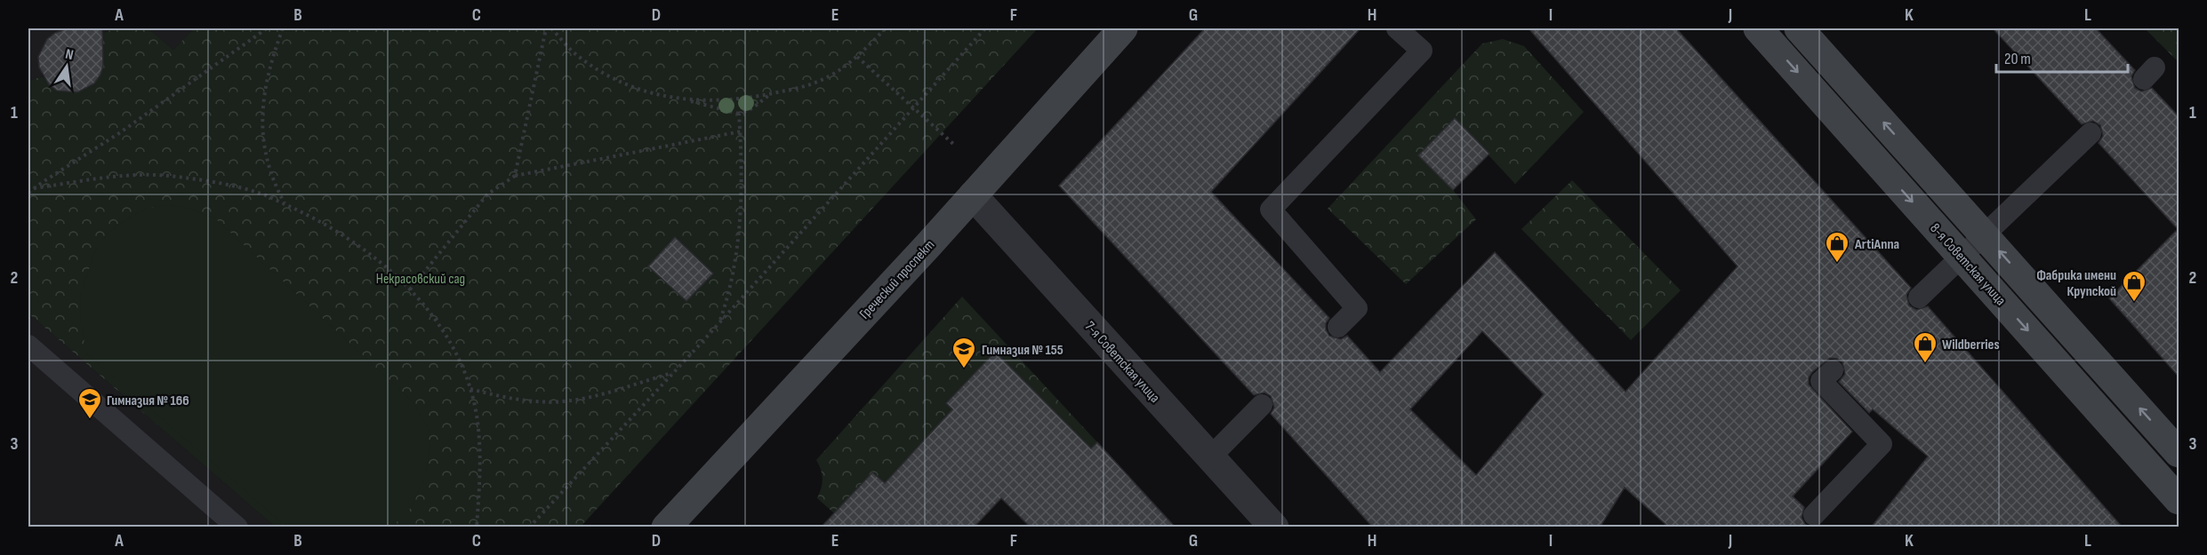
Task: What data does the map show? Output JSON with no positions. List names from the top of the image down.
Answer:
{
  "streets": {
    "street": ["8-я Советская улица", "Греческий проспект", "7-я Советская улица"]
  },
  "crossings": [
    ["Греческий проспект", "7-я Советская улица"]
  ],
  "parks": ["Некрасовский сад"],
  "places": {
    "shop": ["ArtiAnna", "Фабрика имени Крупской", "Wildberries"],
    "school or university": ["Гимназия № 155", "Гимназия № 166"]
  },
  "scale_bar": "20 m",
  "north": "top",
  "grid": {
    "columns": [
      "A",
      "B",
      "C",
      "D",
      "E",
      "F",
      "G",
      "H",
      "I",
      "J",
      "K",
      "L"
    ],
    "rows": ["1", "2", "3"]
  }
}
